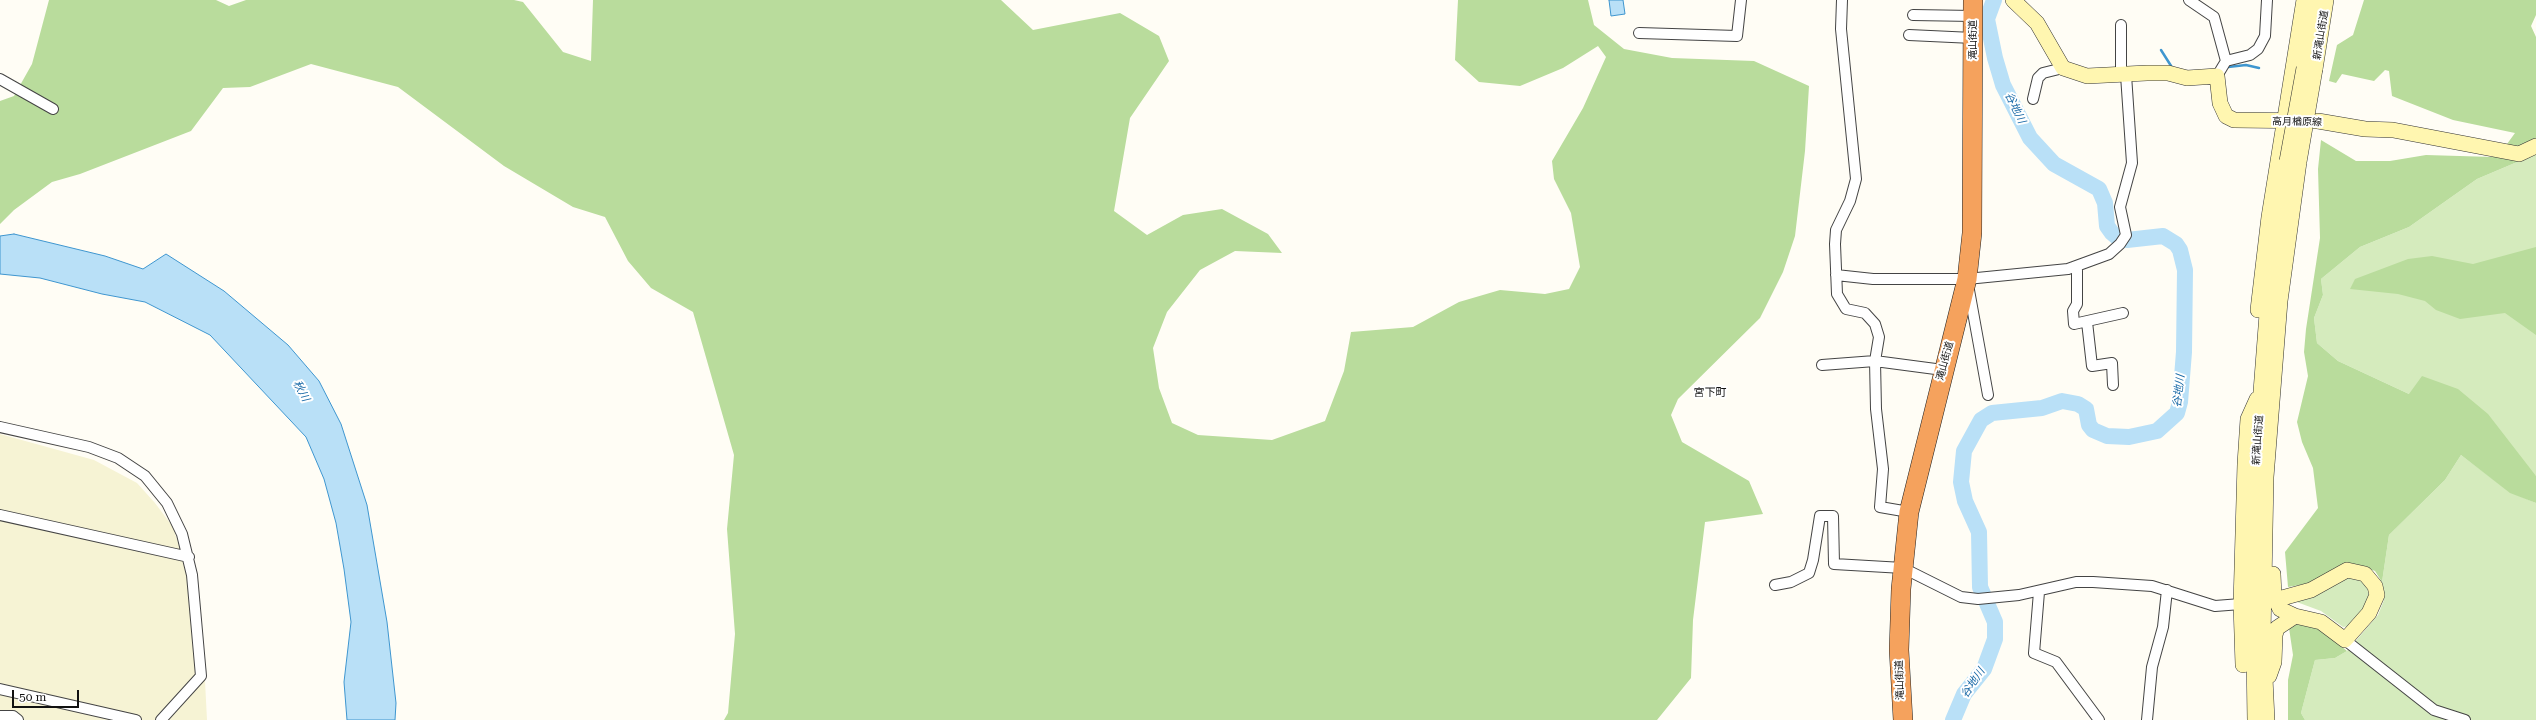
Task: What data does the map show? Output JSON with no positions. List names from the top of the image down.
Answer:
{
  "streets": {
    "highway": ["滝山街道"],
    "main road": ["新滝山街道", "高月楢原線"]
  },
  "districts": ["宮下町"],
  "water": ["谷地川", "秋川"],
  "scale_bar": "50 m"
}
